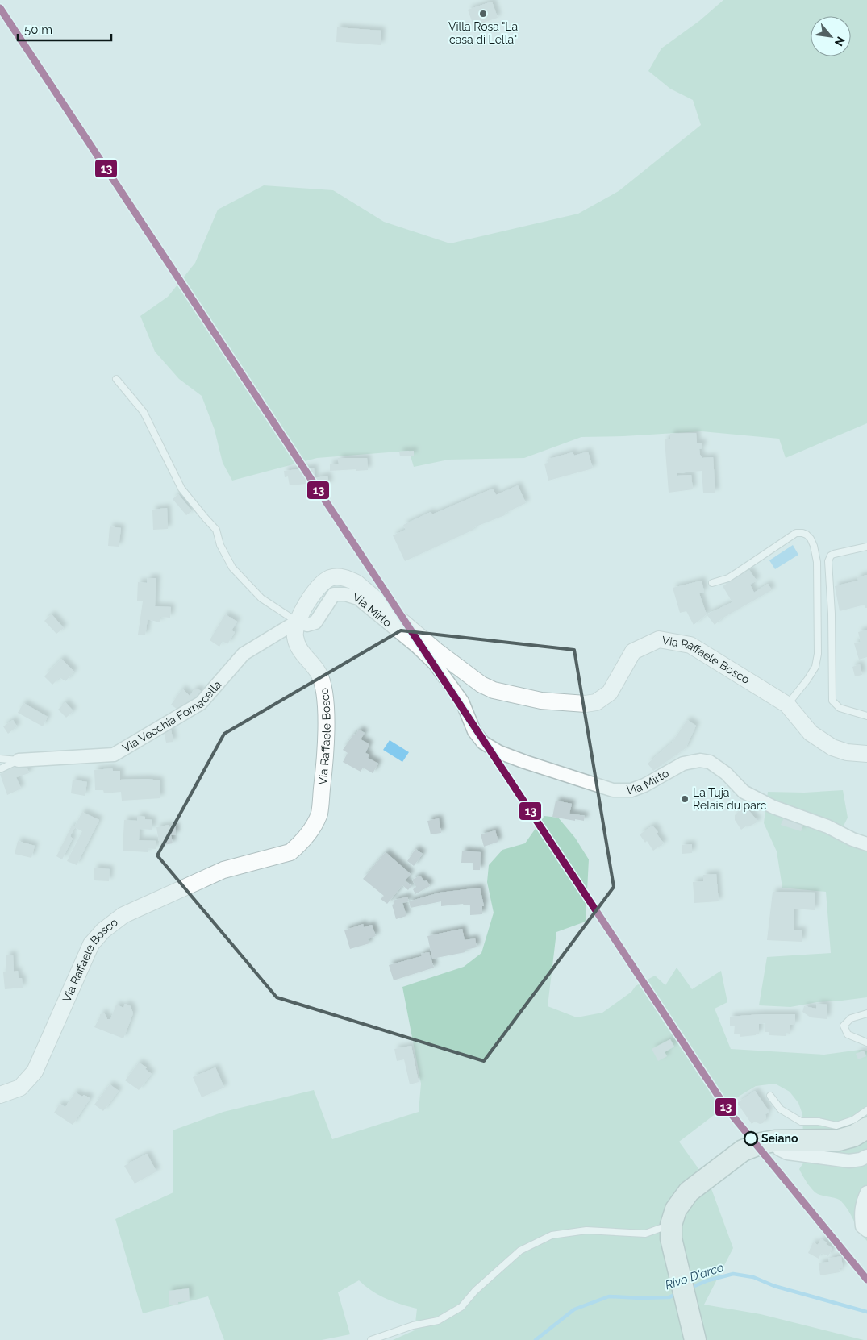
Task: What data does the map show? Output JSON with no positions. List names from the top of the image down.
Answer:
{
  "streets": {
    "street": ["Via Mirto", "Via Raffaele Bosco", "Via Vecchia Fornacella"]
  },
  "crossings": [
    ["Via Mirto", "Via Raffaele Bosco"],
    ["Via Mirto", "Via Vecchia Fornacella"],
    ["Via Raffaele Bosco", "Via Vecchia Fornacella"]
  ],
  "water": ["Rivo D'arco"],
  "places": ["Villa Rosa \"La casa di Lella\"", "La Tuja Relais du parc", "Seiano"],
  "lines": ["transit line 13"],
  "scale_bar": "50 m",
  "north": "bottom right"
}
